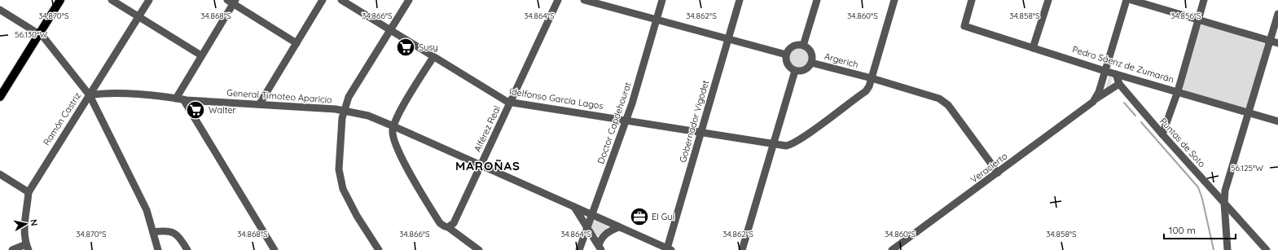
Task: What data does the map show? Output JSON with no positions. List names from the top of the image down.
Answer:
{
  "streets": {
    "street": [
      "Argerich",
      "Pedro Sáenz de Zumarán",
      "General Timoteo Aparicio",
      "Idelfonso García Lagos",
      "Ramón Castriz",
      "Gobernador Vigodet",
      "Doctor Capdehourat",
      "Alférez Real",
      "Puntas de Soto",
      "Veracierto"
    ]
  },
  "crossings": [
    ["Argerich", "Idelfonso García Lagos"],
    ["Argerich", "Veracierto"],
    ["Pedro Sáenz de Zumarán", "Puntas de Soto"],
    ["Pedro Sáenz de Zumarán", "Veracierto"],
    ["General Timoteo Aparicio", "Ramón Castriz"],
    ["General Timoteo Aparicio", "Gobernador Vigodet"],
    ["General Timoteo Aparicio", "Doctor Capdehourat"],
    ["General Timoteo Aparicio", "Alférez Real"],
    ["Idelfonso García Lagos", "Gobernador Vigodet"],
    ["Idelfonso García Lagos", "Doctor Capdehourat"],
    ["Idelfonso García Lagos", "Alférez Real"],
    ["Puntas de Soto", "Veracierto"]
  ],
  "districts": ["MAROÑAS"],
  "places": {
    "supermarket": ["Susy", "Walter"],
    "office": ["El Gui"]
  },
  "scale_bar": "100 m",
  "north": "right",
  "coordinates": [
    "34.870°S",
    "34.868°S",
    "34.866°S",
    "34.864°S",
    "34.862°S",
    "34.860°S",
    "34.858°S",
    "34.856°S",
    "56.130°W",
    "56.125°W"
  ]
}
